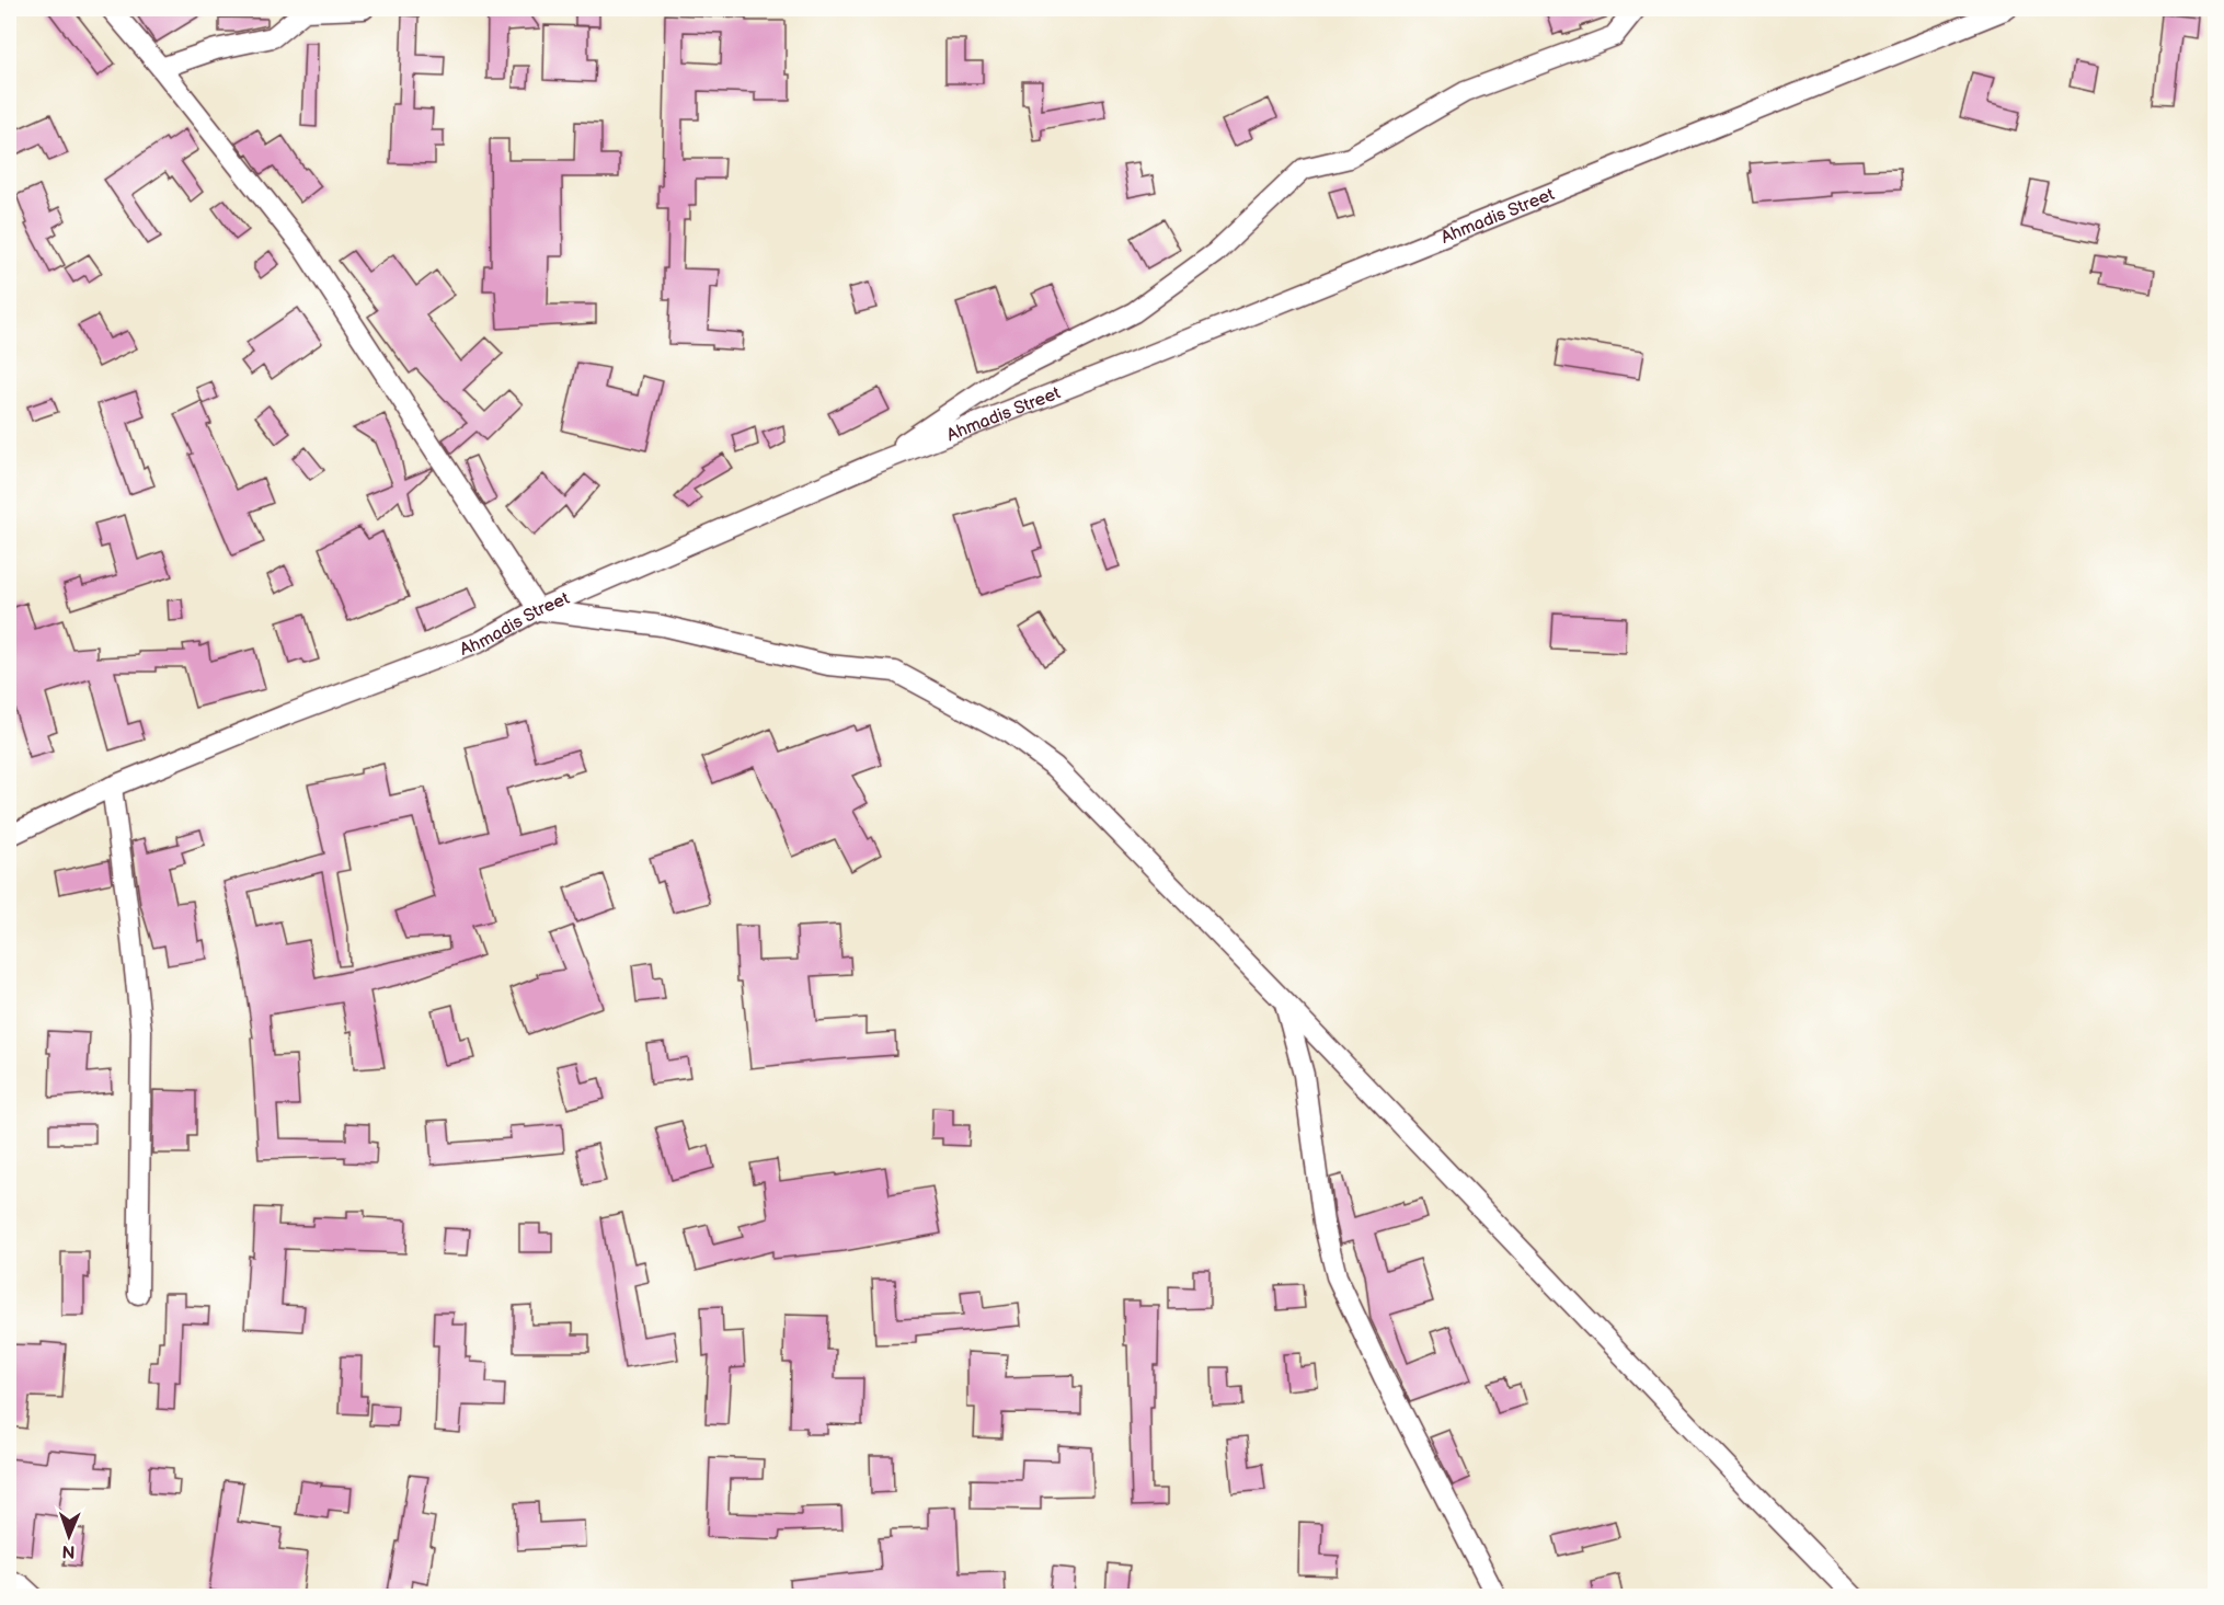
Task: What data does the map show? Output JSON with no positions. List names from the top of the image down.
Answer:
{
  "streets": {
    "street": ["Ahmadis Street"]
  },
  "north": "bottom"
}
